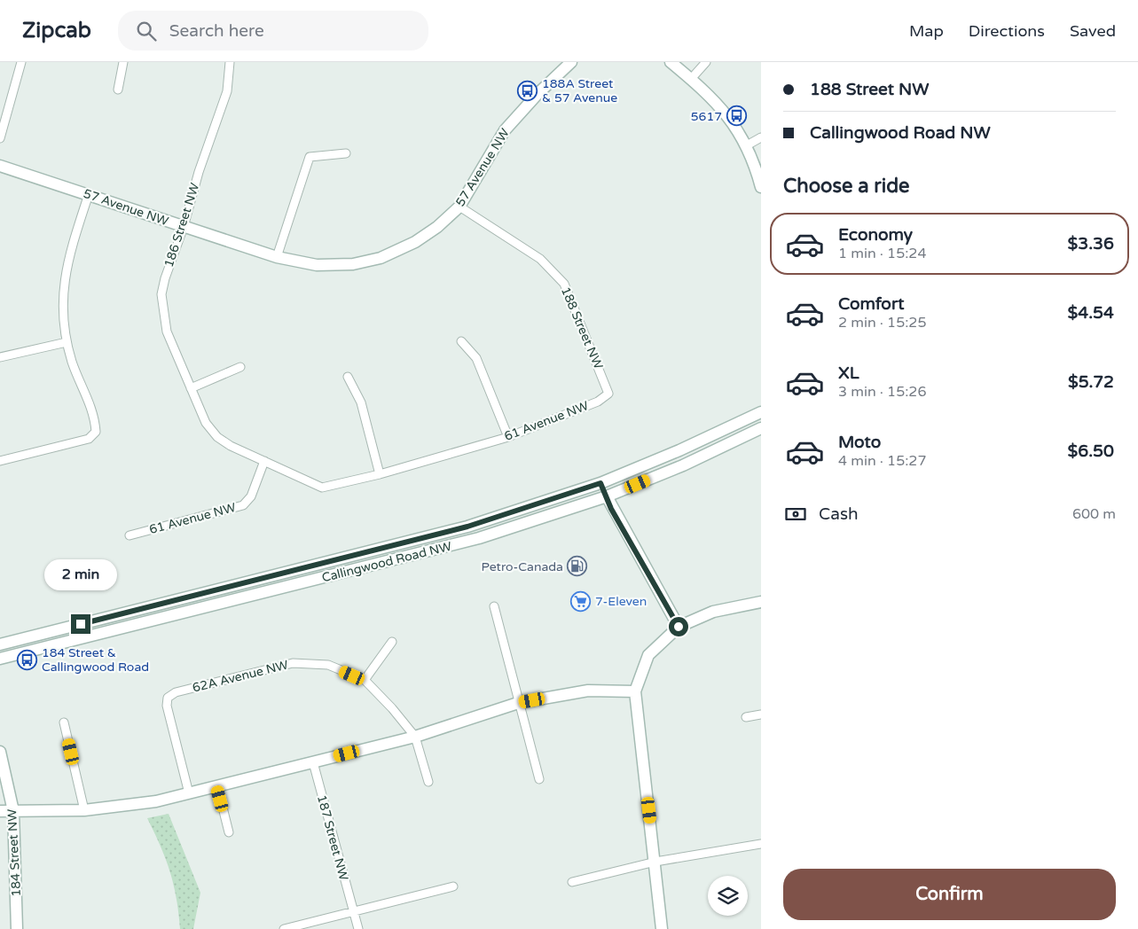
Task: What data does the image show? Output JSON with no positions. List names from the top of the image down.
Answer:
{
  "streets": {
    "street": [
      "57 Avenue NW",
      "186 Street NW",
      "188 Street NW",
      "61 Avenue NW",
      "Callingwood Road NW",
      "62A Avenue NW",
      "187 Street NW",
      "184 Street NW"
    ]
  },
  "crossings": [
    ["57 Avenue NW", "186 Street NW"],
    ["57 Avenue NW", "188 Street NW"],
    ["186 Street NW", "61 Avenue NW"],
    ["188 Street NW", "61 Avenue NW"]
  ],
  "places": {
    "bus stop": ["188A Street & 57 Avenue", "5617", "184 Street & Callingwood Road"],
    "fuel station": ["Petro-Canada"],
    "supermarket": ["7-Eleven"]
  },
  "page": {
    "header": "Zipcab",
    "search": "Search here",
    "nav": ["Map", "Directions", "Saved"],
    "banner": ["188 Street NW", "Callingwood Road NW"],
    "heading": "Choose a ride",
    "list": [
      {
        "name": "Economy",
        "note": "1 min · 15:24",
        "value": "$3.36"
      },
      {
        "name": "Comfort",
        "note": "2 min · 15:25",
        "value": "$4.54"
      },
      {
        "name": "XL",
        "note": "3 min · 15:26",
        "value": "$5.72"
      },
      {
        "name": "Moto",
        "note": "4 min · 15:27",
        "value": "$6.50"
      }
    ],
    "pay": ["Cash", "600 m"],
    "bubble": "2 min",
    "buttons": "Confirm"
  }
}
